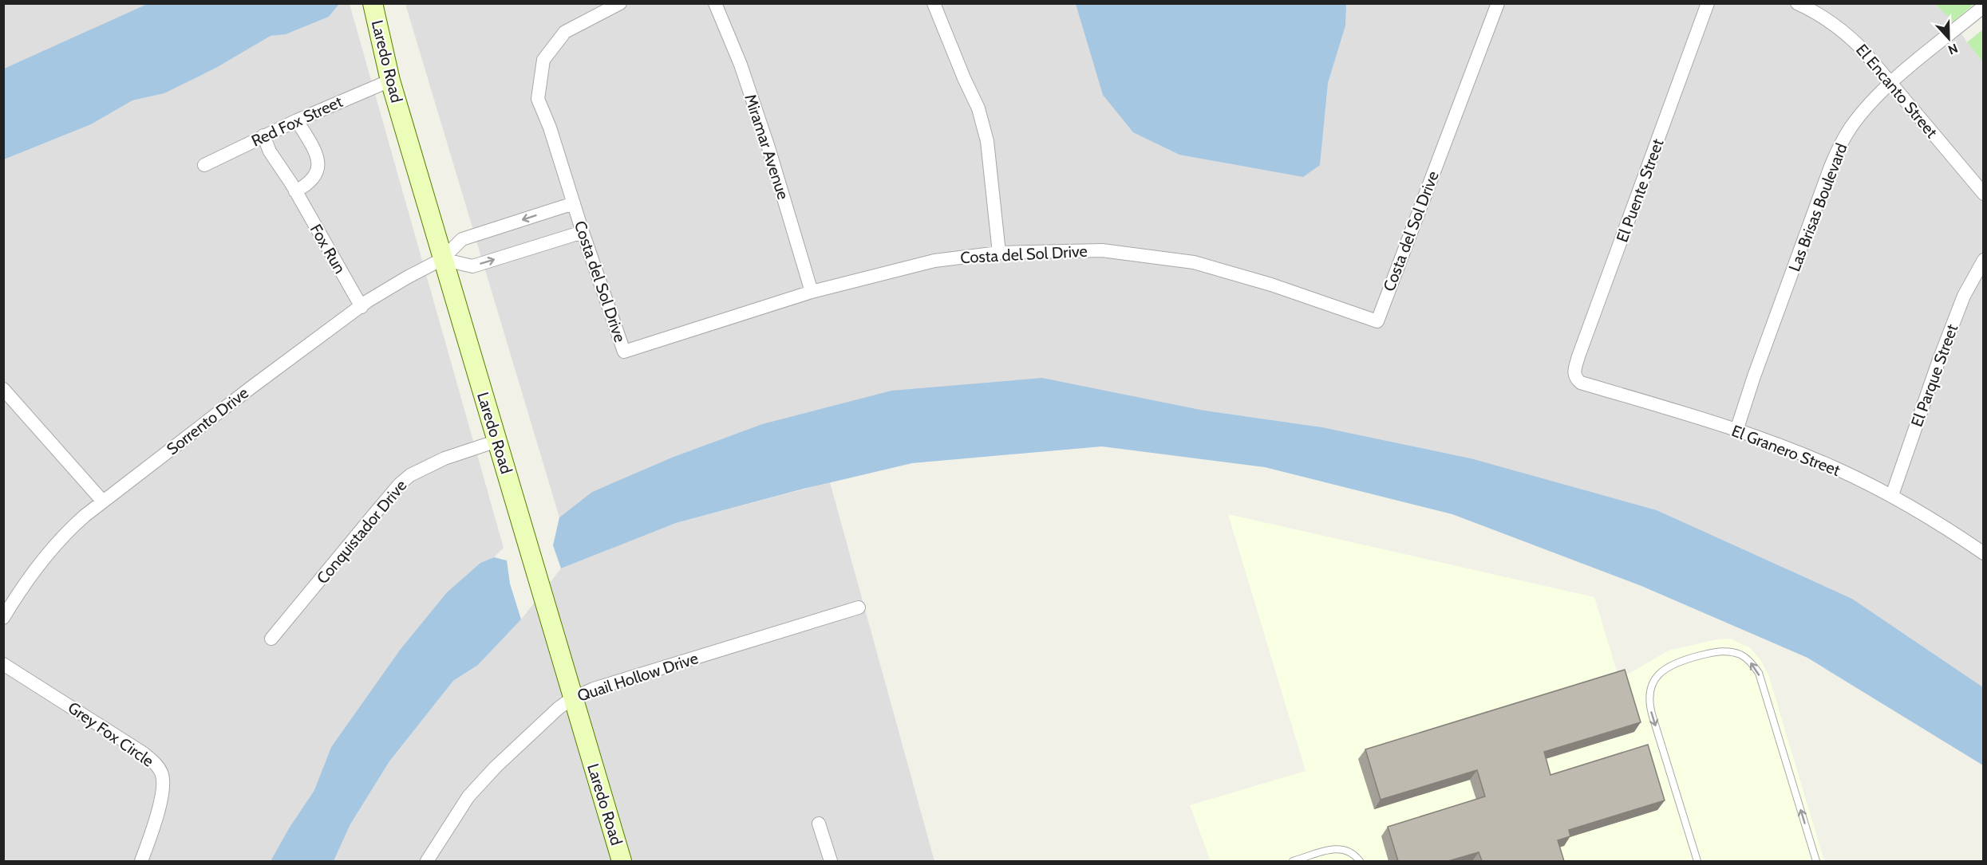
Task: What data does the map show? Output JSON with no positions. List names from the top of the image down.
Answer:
{
  "streets": {
    "street": [
      "Laredo Road",
      "El Encanto Street",
      "Red Fox Street",
      "Miramar Avenue",
      "El Puente Street",
      "Las Brisas Boulevard",
      "Costa del Sol Drive",
      "Fox Run",
      "El Parque Street",
      "Sorrento Drive",
      "El Granero Street",
      "Conquistador Drive",
      "Quail Hollow Drive",
      "Grey Fox Circle"
    ]
  },
  "crossings": [
    ["Laredo Road", "Red Fox Street"],
    ["Laredo Road", "Sorrento Drive"],
    ["Laredo Road", "Conquistador Drive"],
    ["Laredo Road", "Quail Hollow Drive"],
    ["El Encanto Street", "Las Brisas Boulevard"],
    ["Red Fox Street", "Fox Run"],
    ["Miramar Avenue", "Costa del Sol Drive"],
    ["El Puente Street", "El Granero Street"],
    ["Las Brisas Boulevard", "El Granero Street"],
    ["Costa del Sol Drive", "Sorrento Drive"],
    ["Fox Run", "Sorrento Drive"],
    ["El Parque Street", "El Granero Street"]
  ],
  "north": "bottom"
}
